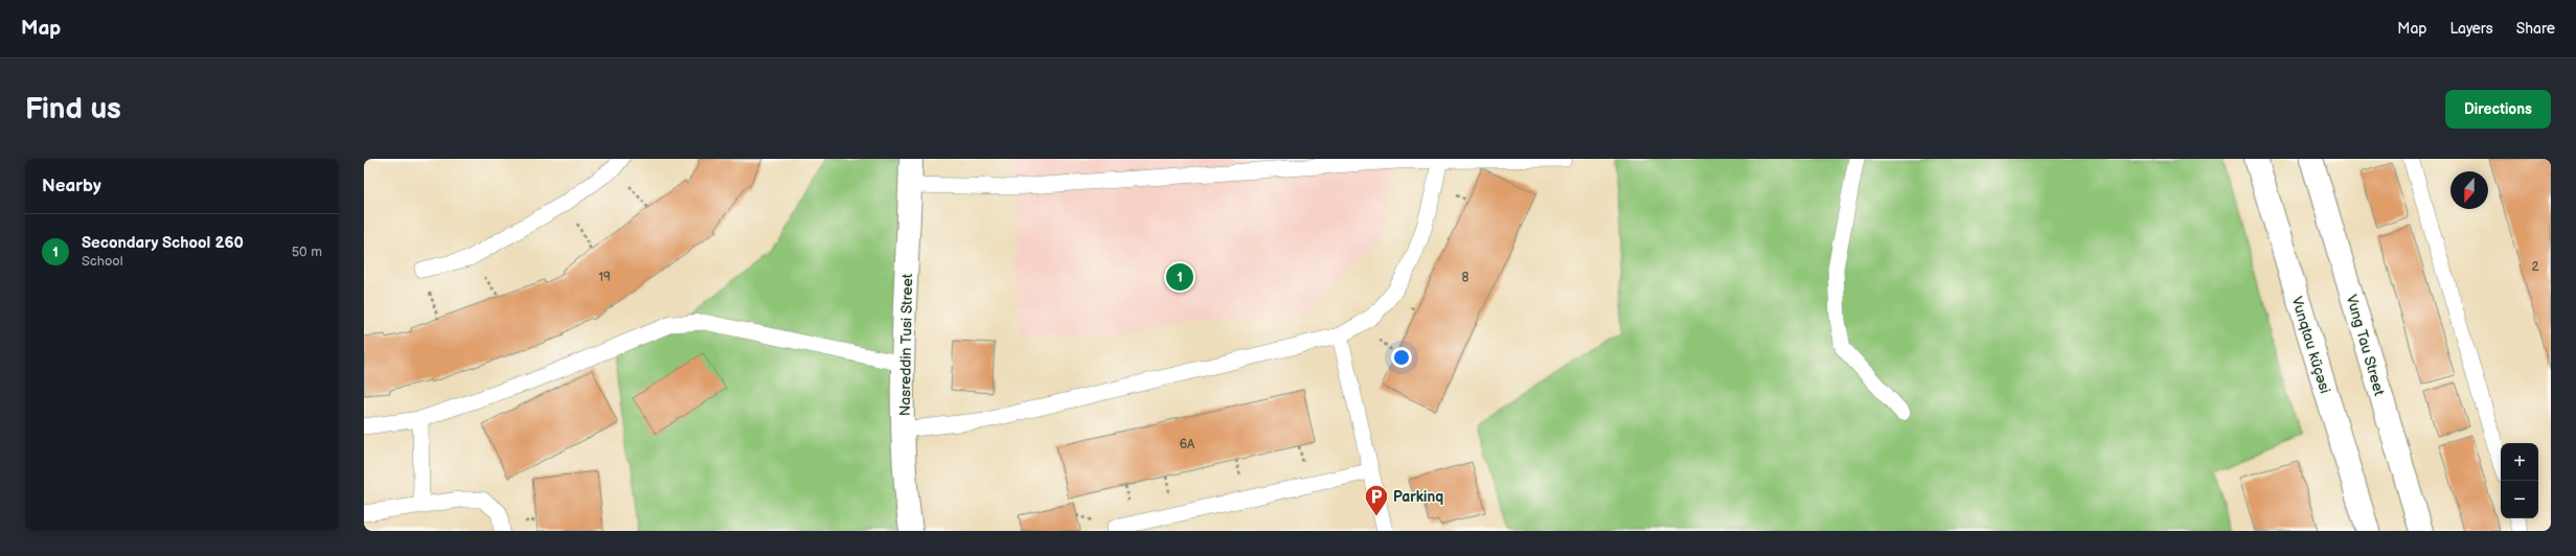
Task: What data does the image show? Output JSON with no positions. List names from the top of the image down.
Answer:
{
  "streets": {
    "main road": ["Nasreddin Tusi Street", "Vunqtau küçəsi", "Vung Tau Street"]
  },
  "places": {
    "parking": ["Parkinq"]
  },
  "house_numbers": [
    "2",
    "19",
    "8",
    "6A"
  ],
  "north": "bottom",
  "page": {
    "header": "Map",
    "nav": ["Map", "Layers", "Share"],
    "buttons": "Directions",
    "title": "Find us",
    "heading": "Nearby",
    "list": [
      {
        "mark": "1",
        "name": "Secondary School 260",
        "note": "School",
        "value": "50 m"
      }
    ],
    "pins": "1",
    "map_buttons": ["+", "−"]
  }
}
